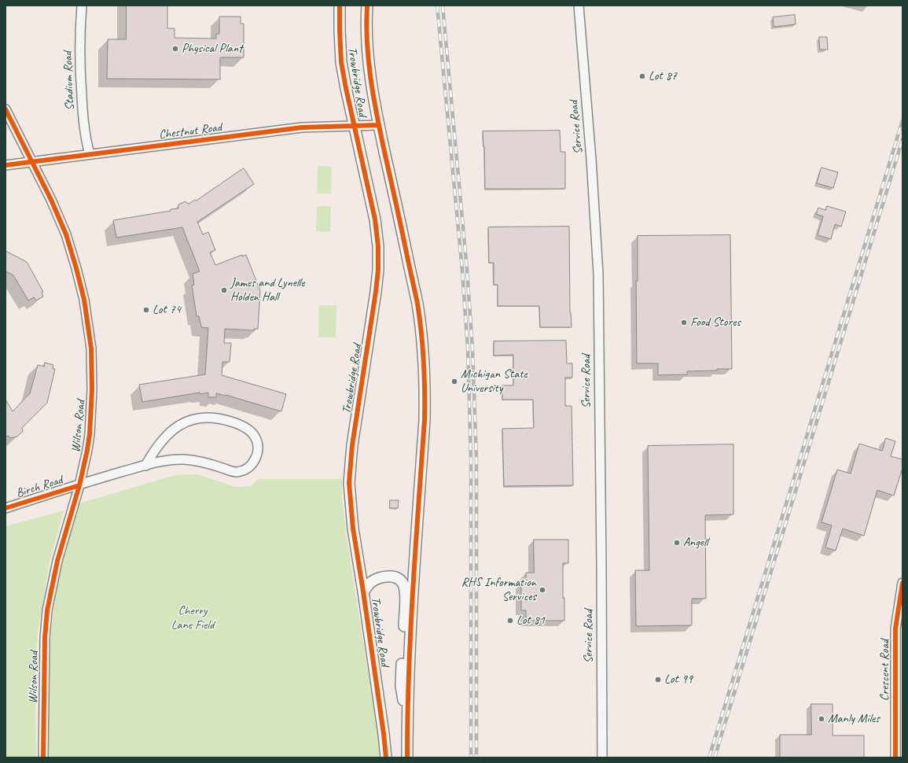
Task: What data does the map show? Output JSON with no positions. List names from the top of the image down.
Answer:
{
  "streets": {
    "street": [
      "Stadium Road",
      "Trowbridge Road",
      "Service Road",
      "Chestnut Road",
      "Wilson Road",
      "Birch Road",
      "Crescent Road"
    ]
  },
  "crossings": [
    ["Stadium Road", "Chestnut Road"],
    ["Trowbridge Road", "Chestnut Road"],
    ["Chestnut Road", "Wilson Road"],
    ["Wilson Road", "Birch Road"]
  ],
  "parks": ["Cherry Lane Field"],
  "places": [
    "Physical Plant",
    "Lot 87",
    "James and Lynelle Holden Hall",
    "Lot 74",
    "Food Stores",
    "Michigan State University",
    "Angell",
    "RHS Information Services",
    "Lot 81",
    "Lot 99",
    "Manly Miles"
  ]
}
